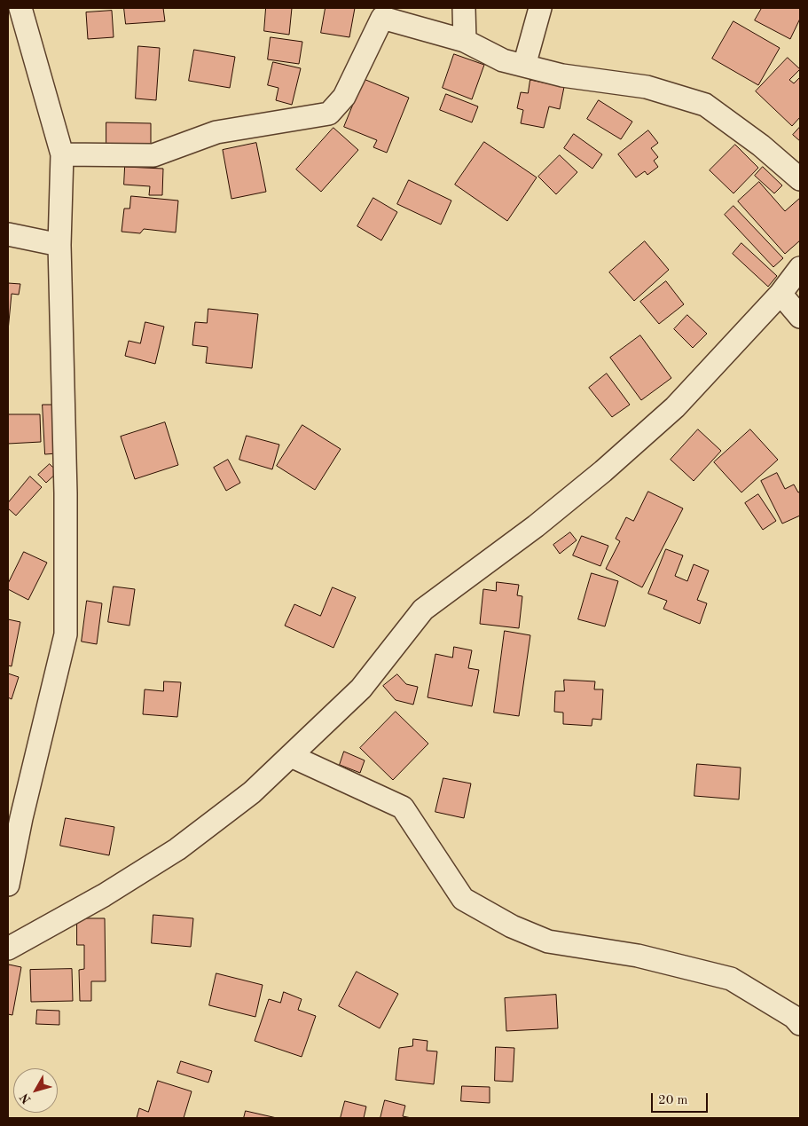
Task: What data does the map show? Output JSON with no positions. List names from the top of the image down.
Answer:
{
  "scale_bar": "20 m",
  "north": "bottom left"
}
